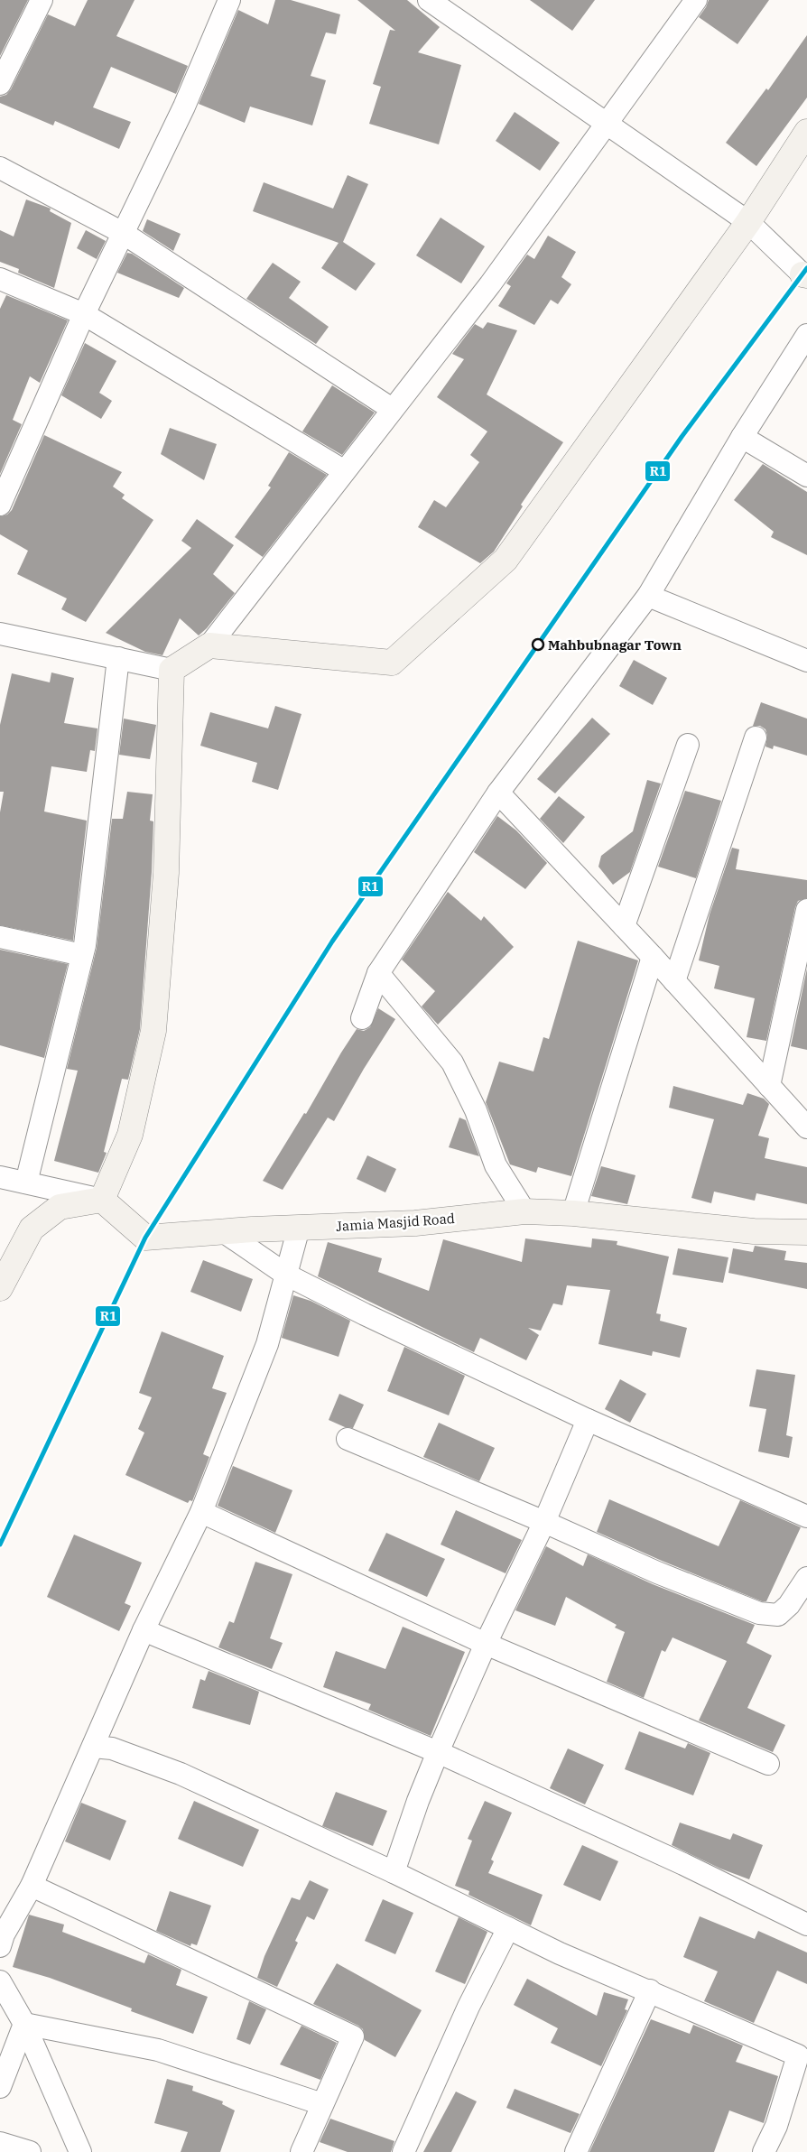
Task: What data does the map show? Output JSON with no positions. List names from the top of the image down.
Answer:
{
  "streets": {
    "street": ["Jamia Masjid Road"]
  },
  "places": ["Mahbubnagar Town"],
  "lines": ["transit line R1"]
}
